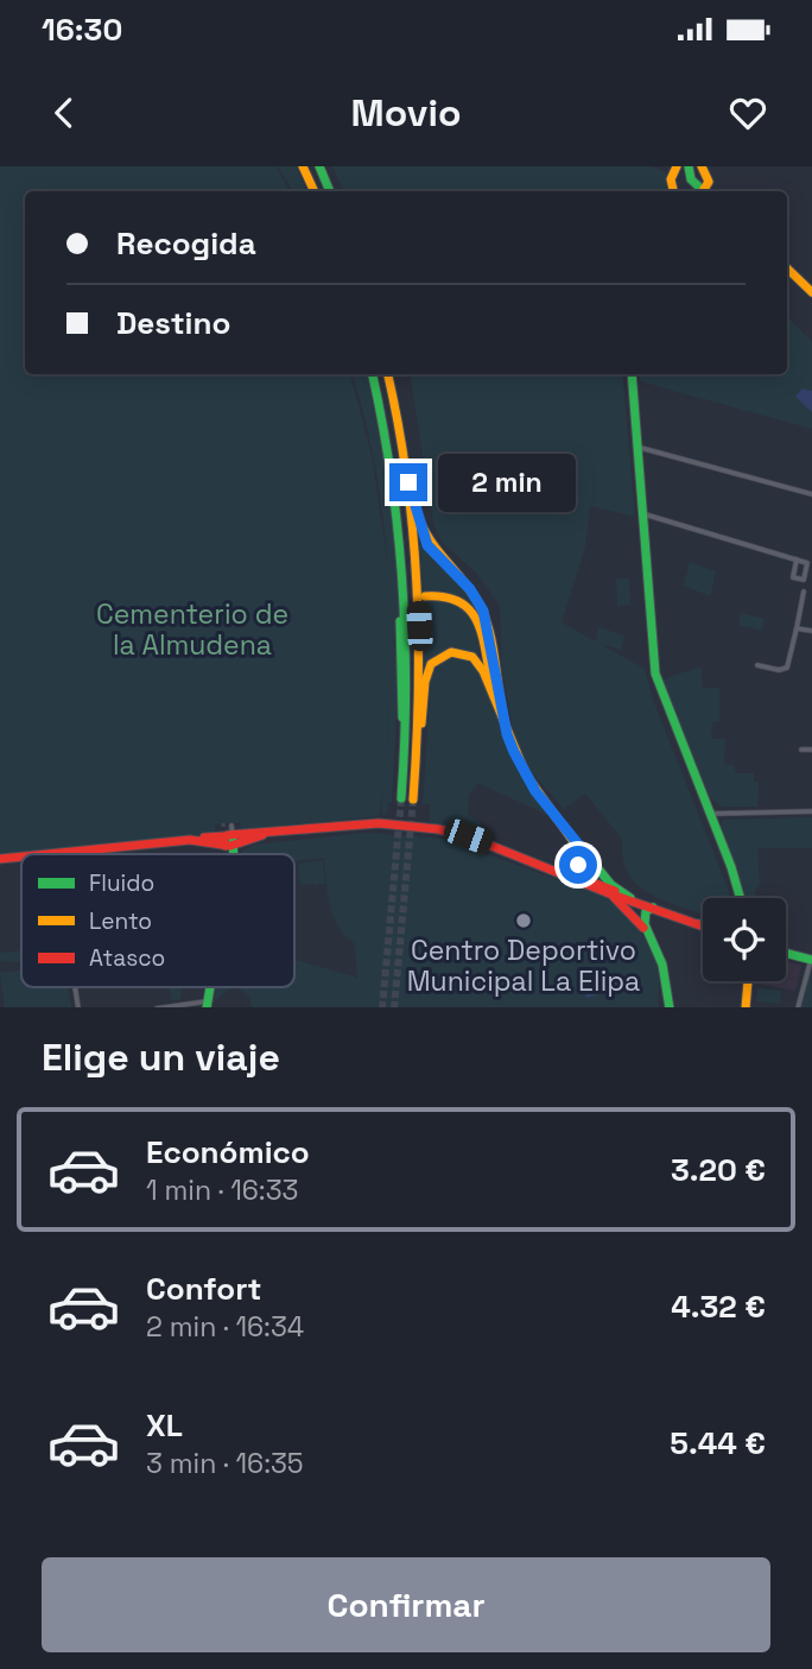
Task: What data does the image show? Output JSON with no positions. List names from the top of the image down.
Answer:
{
  "parks": ["Cementerio de la Almudena"],
  "places": ["Centro Deportivo Municipal La Elipa"],
  "legend": ["Fluido", "Lento", "Atasco"],
  "page": {
    "status": "16:30",
    "header": "Movio",
    "banner": ["Recogida", "Destino"],
    "bubble": "2 min",
    "heading": "Elige un viaje",
    "list": [
      {
        "name": "Económico",
        "note": "1 min · 16:33",
        "value": "3.20 €"
      },
      {
        "name": "Confort",
        "note": "2 min · 16:34",
        "value": "4.32 €"
      },
      {
        "name": "XL",
        "note": "3 min · 16:35",
        "value": "5.44 €"
      }
    ],
    "buttons": "Confirmar"
  }
}
